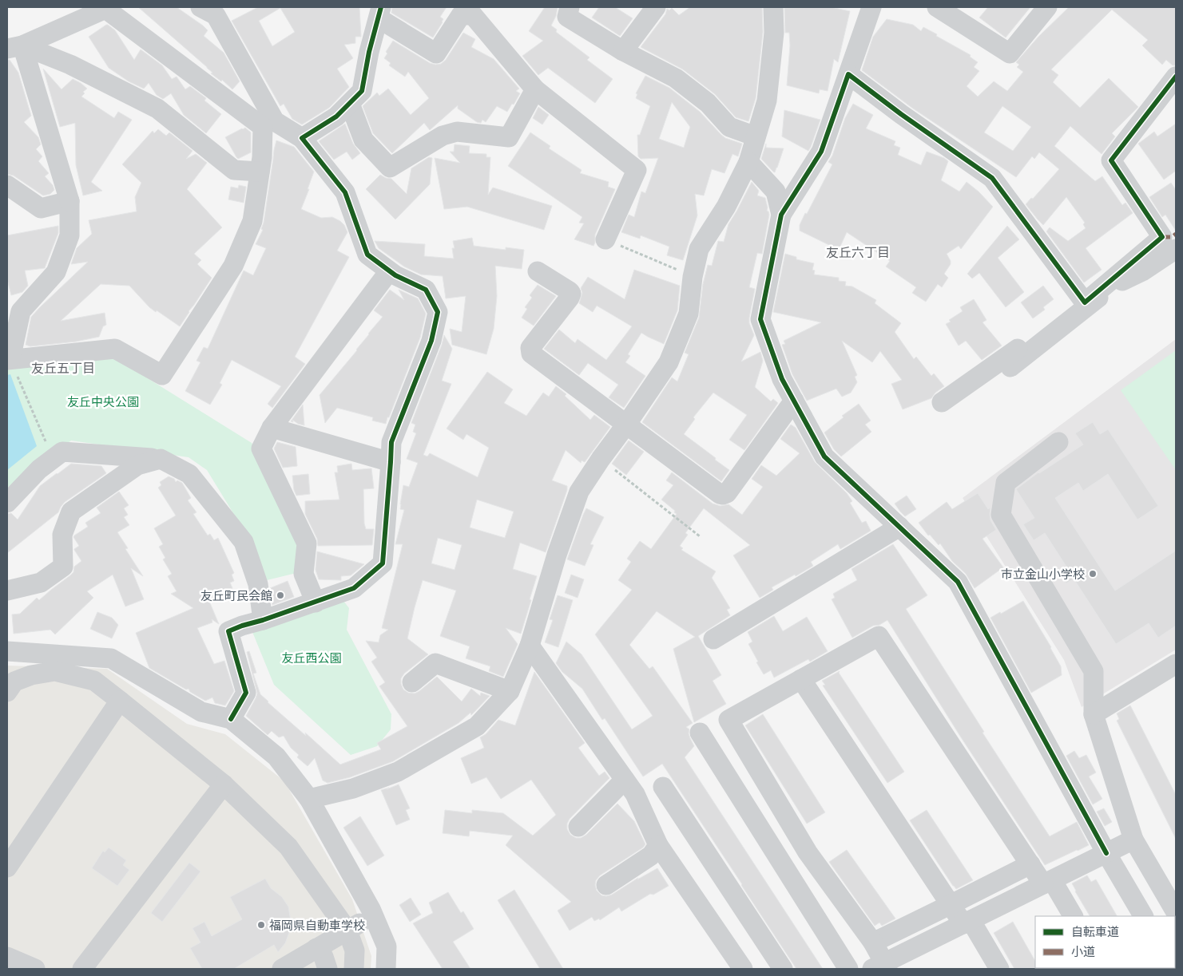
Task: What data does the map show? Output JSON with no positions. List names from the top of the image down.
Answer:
{
  "districts": ["友丘六丁目", "友丘五丁目"],
  "parks": ["友丘中央公園", "友丘西公園"],
  "places": ["市立金山小学校", "友丘町民会館", "福岡県自動車学校"],
  "legend": ["自転車道", "小道"]
}
